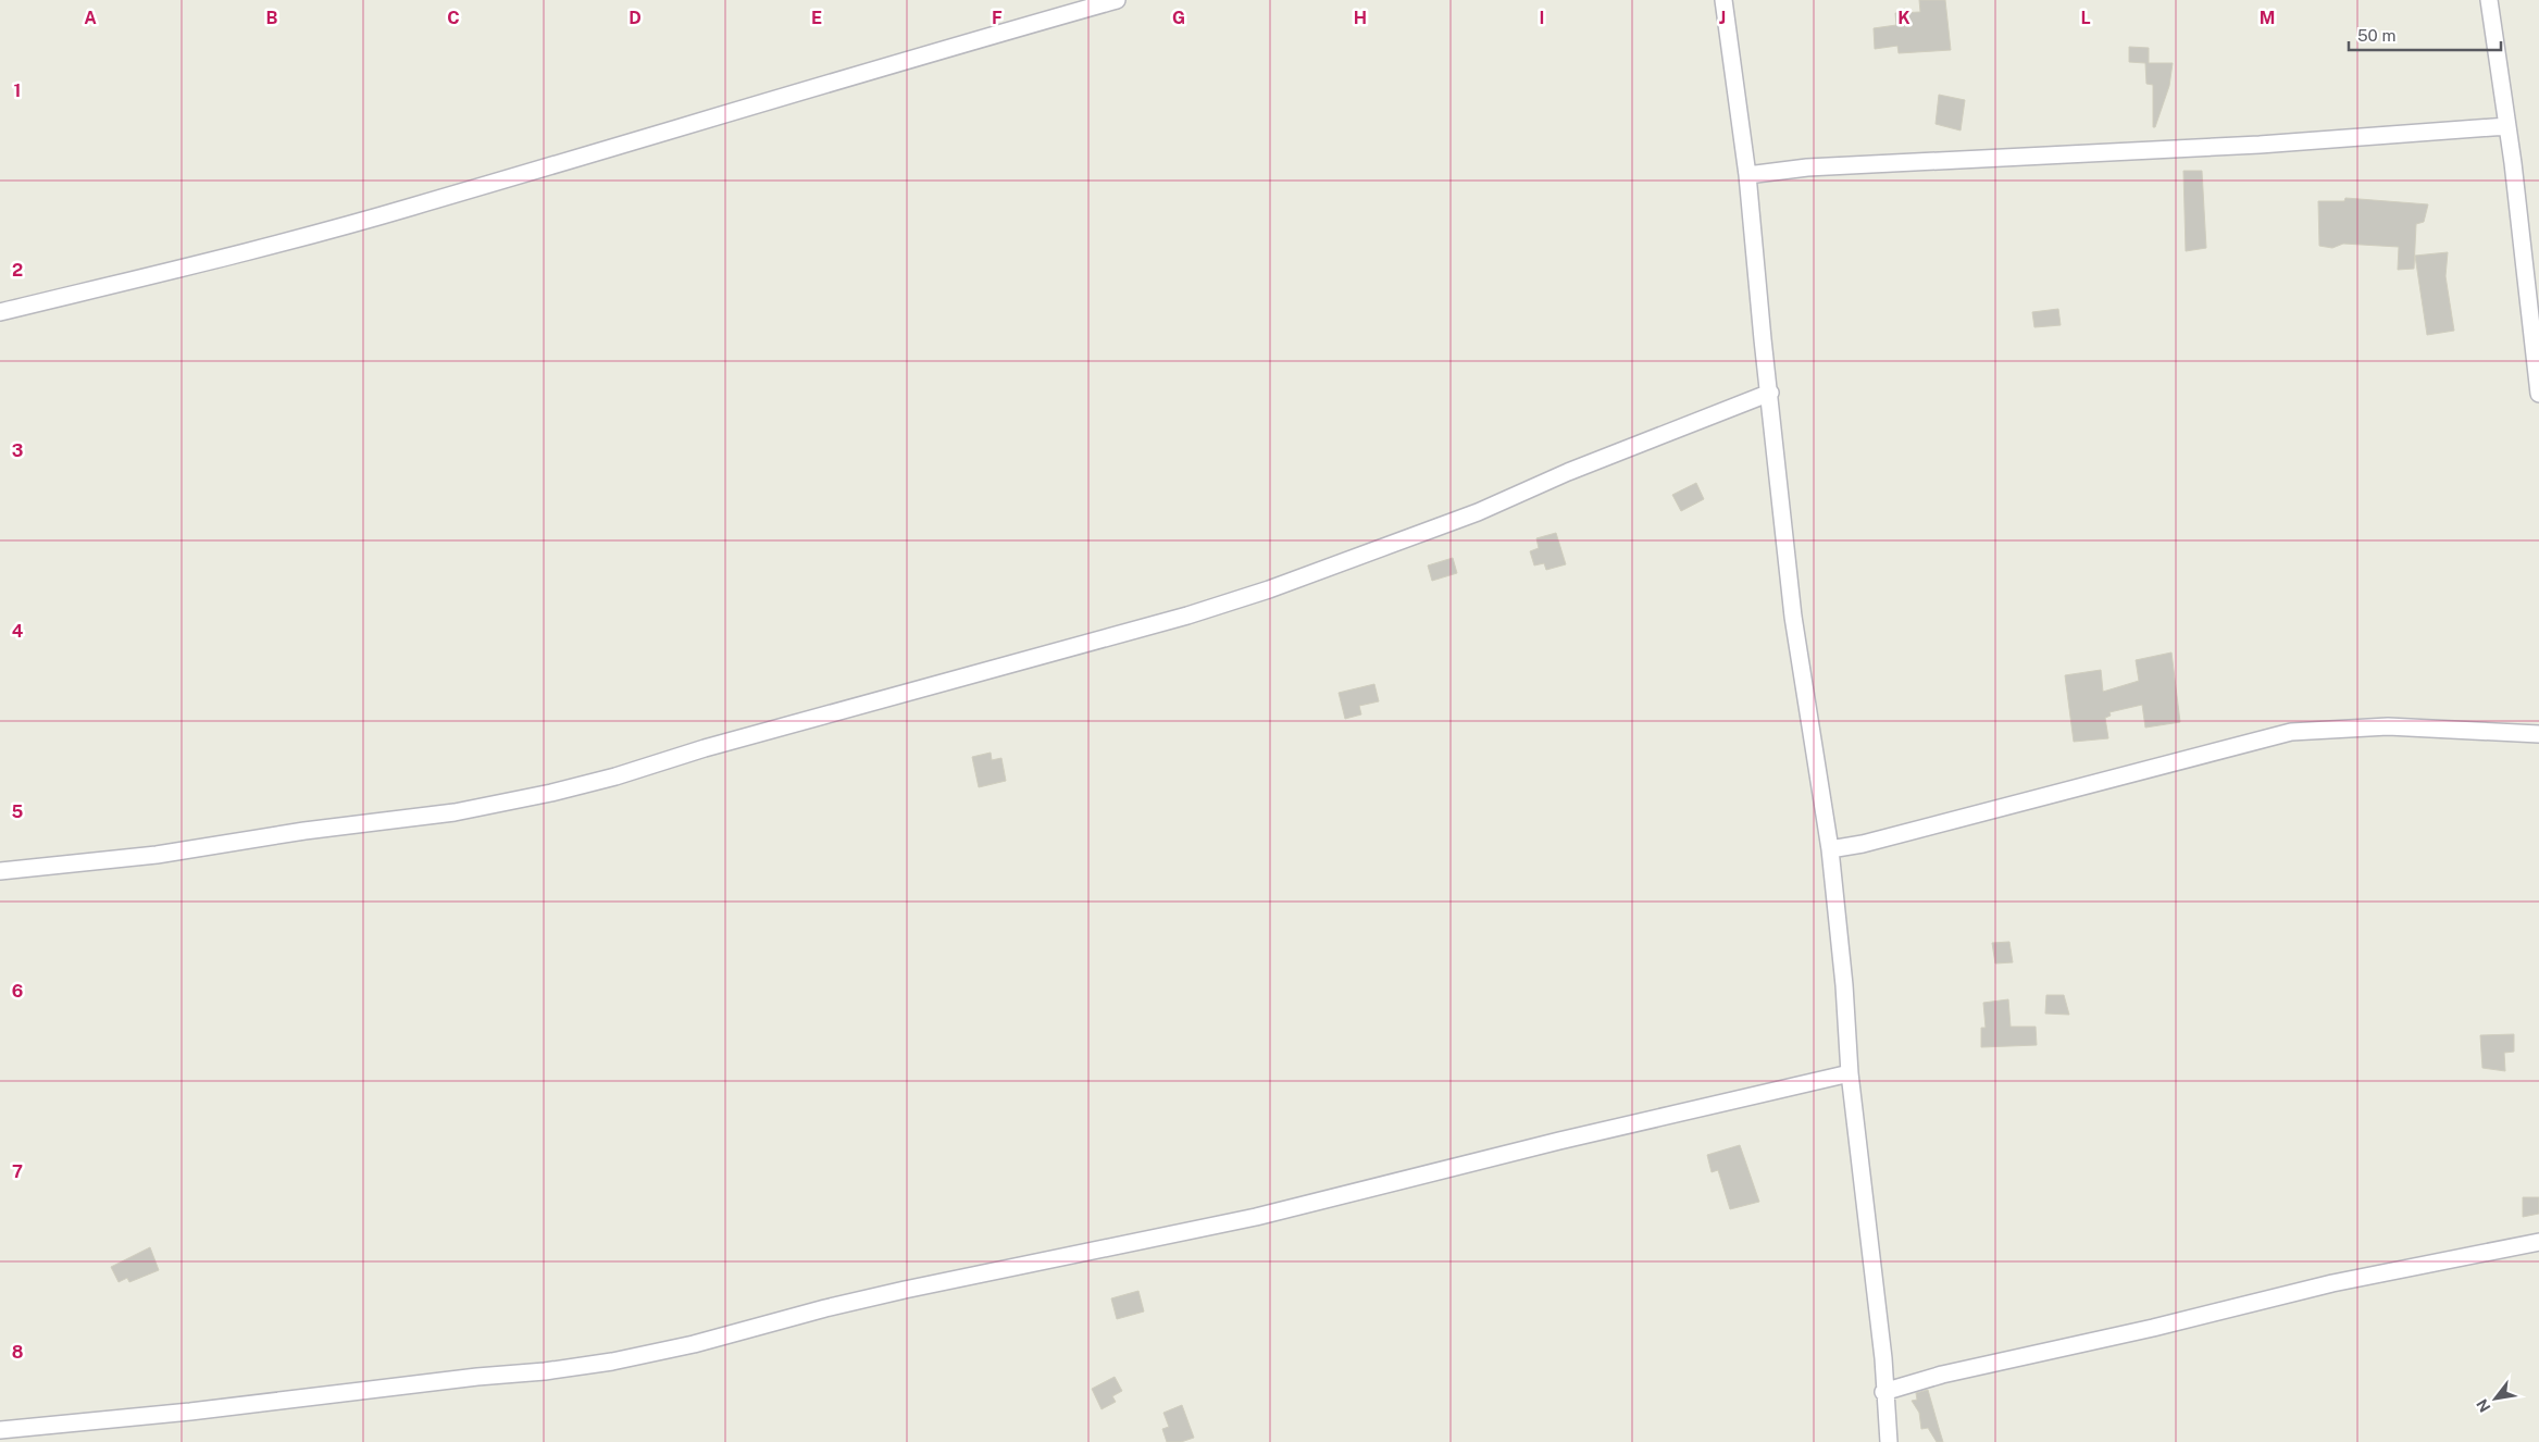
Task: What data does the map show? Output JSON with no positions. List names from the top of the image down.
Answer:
{
  "scale_bar": "50 m",
  "north": "bottom left",
  "grid": {
    "columns": [
      "A",
      "B",
      "C",
      "D",
      "E",
      "F",
      "G",
      "H",
      "I",
      "J",
      "K",
      "L",
      "M"
    ],
    "rows": [
      "1",
      "2",
      "3",
      "4",
      "5",
      "6",
      "7",
      "8"
    ]
  }
}
